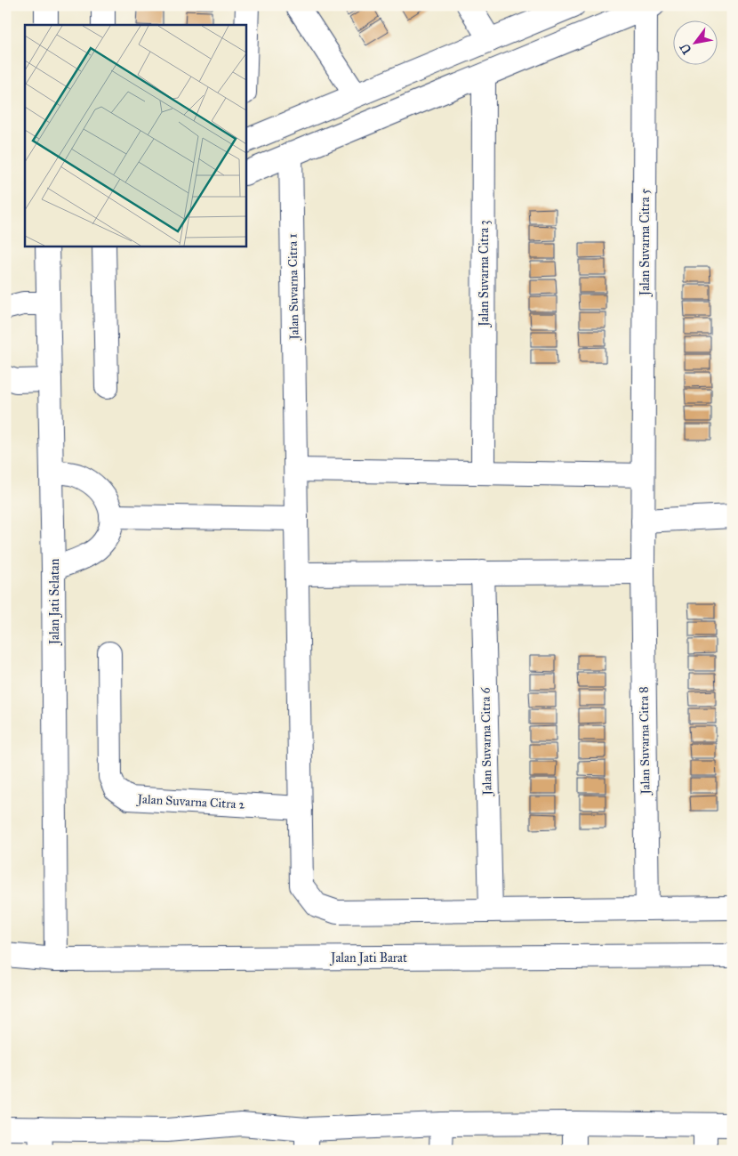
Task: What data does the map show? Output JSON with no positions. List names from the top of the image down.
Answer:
{
  "streets": {
    "street": [
      "Jalan Suvarna Citra 5",
      "Jalan Suvarna Citra 3",
      "Jalan Suvarna Citra 1",
      "Jalan Jati Selatan",
      "Jalan Suvarna Citra 8",
      "Jalan Suvarna Citra 6",
      "Jalan Suvarna Citra 2",
      "Jalan Jati Barat"
    ]
  },
  "crossings": [
    ["Jalan Suvarna Citra 5", "Jalan Suvarna Citra 8"],
    ["Jalan Jati Selatan", "Jalan Jati Barat"]
  ],
  "north": "bottom left"
}
